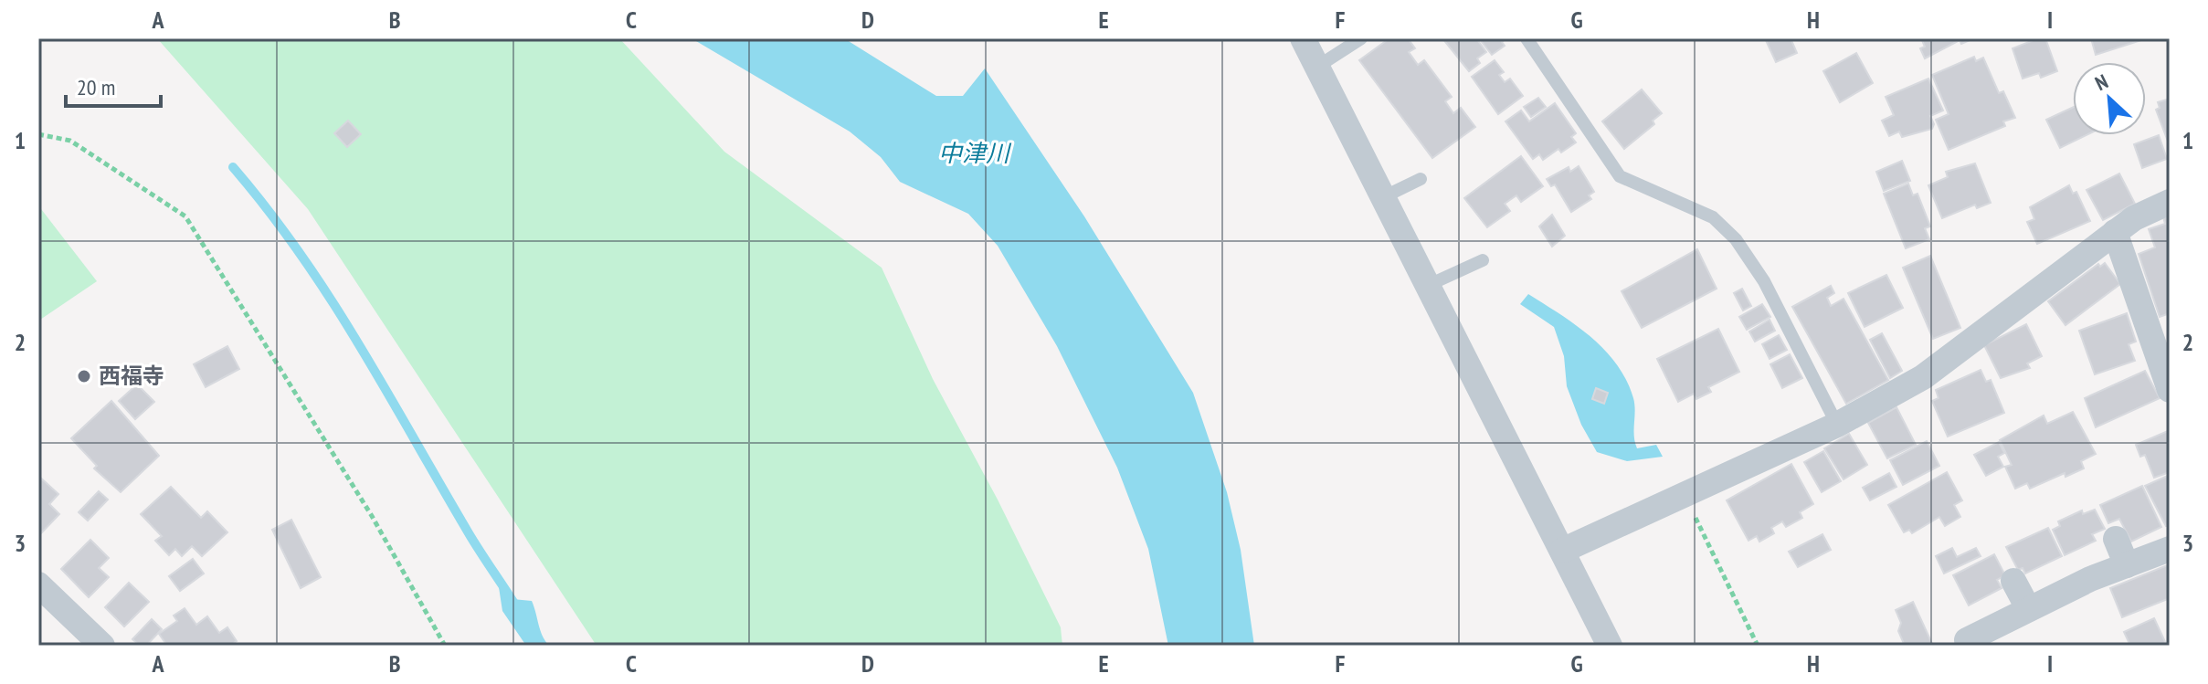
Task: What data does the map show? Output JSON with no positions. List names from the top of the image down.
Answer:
{
  "water": ["中津川"],
  "places": ["西福寺"],
  "scale_bar": "20 m",
  "north": "top left",
  "grid": {
    "columns": [
      "A",
      "B",
      "C",
      "D",
      "E",
      "F",
      "G",
      "H",
      "I"
    ],
    "rows": ["1", "2", "3"]
  }
}
